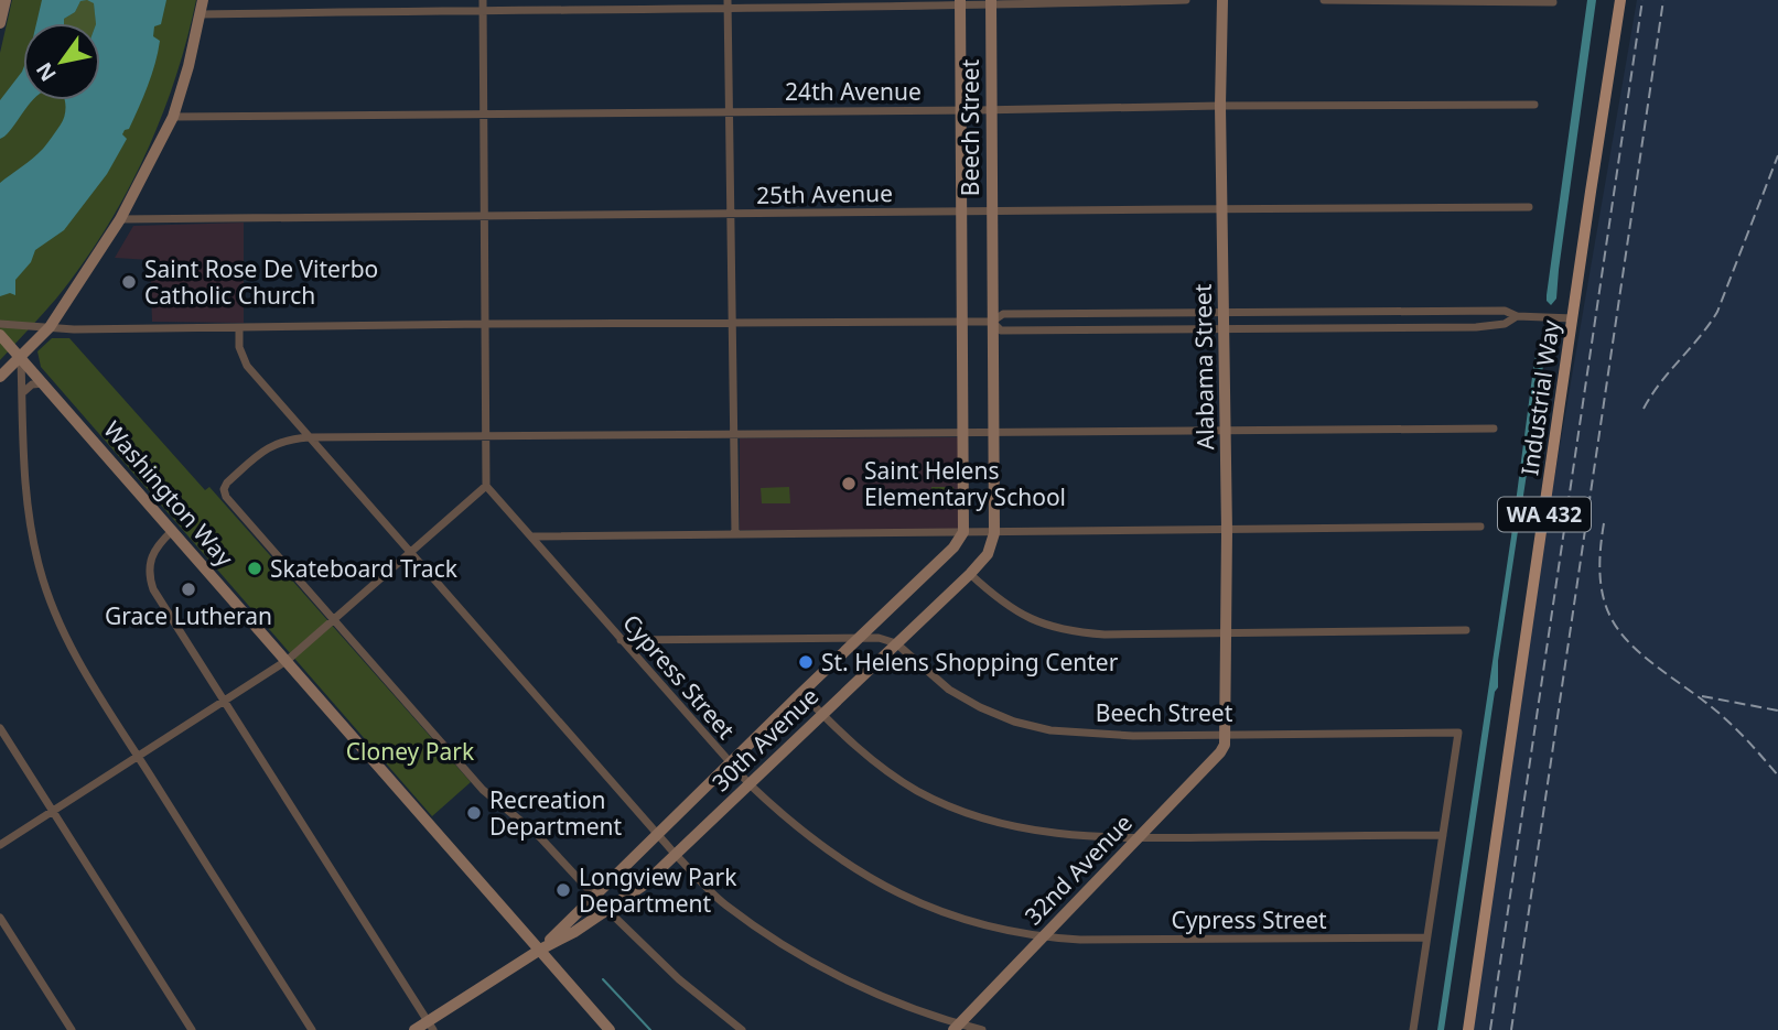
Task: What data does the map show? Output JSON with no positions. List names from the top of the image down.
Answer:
{
  "streets": {
    "main road": ["Industrial Way", "WA 432"],
    "street": [
      "24th Avenue",
      "Beech Street",
      "25th Avenue",
      "Alabama Street",
      "Washington Way",
      "Cypress Street",
      "30th Avenue",
      "32nd Avenue"
    ]
  },
  "crossings": [
    ["24th Avenue", "Beech Street"],
    ["24th Avenue", "Alabama Street"],
    ["Beech Street", "25th Avenue"],
    ["Beech Street", "Alabama Street"],
    ["Beech Street", "30th Avenue"],
    ["Beech Street", "32nd Avenue"],
    ["25th Avenue", "Alabama Street"],
    ["Alabama Street", "32nd Avenue"],
    ["Washington Way", "30th Avenue"],
    ["Cypress Street", "30th Avenue"],
    ["Cypress Street", "32nd Avenue"]
  ],
  "parks": ["Cloney Park"],
  "places": [
    "Saint Rose De Viterbo Catholic Church",
    "Saint Helens Elementary School",
    "Skateboard Track",
    "Grace Lutheran",
    "St. Helens Shopping Center",
    "Recreation Department",
    "Longview Park Department"
  ],
  "north": "bottom left"
}
